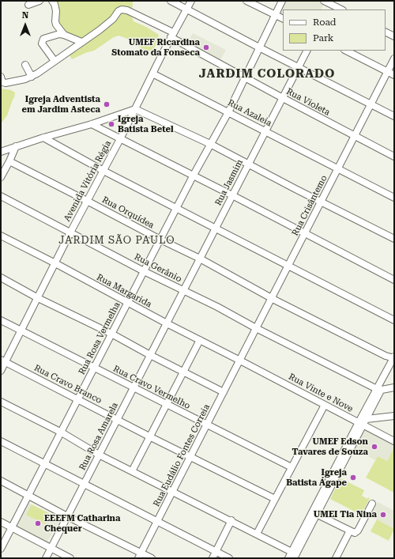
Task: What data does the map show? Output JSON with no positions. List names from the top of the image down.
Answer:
{
  "streets": {
    "street": [
      "Rua Violeta",
      "Rua Azaleia",
      "Avenida Vitória Régia",
      "Rua Jasmim",
      "Rua Crisântemo",
      "Rua Orquídea",
      "Rua Gerânio",
      "Rua Margarida",
      "Rua Rosa Vermelha",
      "Rua Cravo Branco",
      "Rua Cravo Vermelho",
      "Rua Vinte e Nove",
      "Rua Rosa Amarela",
      "Rua Eudálio Fontes Correia"
    ]
  },
  "crossings": [
    ["Rua Violeta", "Avenida Vitória Régia"],
    ["Rua Violeta", "Rua Jasmim"],
    ["Rua Violeta", "Rua Crisântemo"],
    ["Rua Violeta", "Rua Rosa Vermelha"],
    ["Rua Azaleia", "Avenida Vitória Régia"],
    ["Rua Azaleia", "Rua Jasmim"],
    ["Rua Azaleia", "Rua Crisântemo"],
    ["Rua Azaleia", "Rua Rosa Vermelha"],
    ["Avenida Vitória Régia", "Rua Orquídea"],
    ["Avenida Vitória Régia", "Rua Gerânio"],
    ["Avenida Vitória Régia", "Rua Margarida"],
    ["Avenida Vitória Régia", "Rua Cravo Branco"],
    ["Avenida Vitória Régia", "Rua Cravo Vermelho"],
    ["Rua Jasmim", "Rua Orquídea"],
    ["Rua Jasmim", "Rua Gerânio"],
    ["Rua Jasmim", "Rua Margarida"],
    ["Rua Jasmim", "Rua Rosa Amarela"],
    ["Rua Crisântemo", "Rua Orquídea"],
    ["Rua Crisântemo", "Rua Gerânio"],
    ["Rua Crisântemo", "Rua Margarida"],
    ["Rua Crisântemo", "Rua Vinte e Nove"],
    ["Rua Crisântemo", "Rua Eudálio Fontes Correia"],
    ["Rua Orquídea", "Rua Rosa Vermelha"],
    ["Rua Gerânio", "Rua Rosa Vermelha"],
    ["Rua Margarida", "Rua Rosa Vermelha"],
    ["Rua Margarida", "Rua Vinte e Nove"],
    ["Rua Margarida", "Rua Rosa Amarela"],
    ["Rua Margarida", "Rua Eudálio Fontes Correia"],
    ["Rua Rosa Vermelha", "Rua Cravo Branco"],
    ["Rua Rosa Vermelha", "Rua Cravo Vermelho"],
    ["Rua Cravo Branco", "Rua Rosa Amarela"],
    ["Rua Cravo Branco", "Rua Eudálio Fontes Correia"],
    ["Rua Cravo Vermelho", "Rua Rosa Amarela"],
    ["Rua Cravo Vermelho", "Rua Eudálio Fontes Correia"],
    ["Rua Vinte e Nove", "Rua Eudálio Fontes Correia"]
  ],
  "districts": ["JARDIM COLORADO", "JARDIM SÃO PAULO"],
  "places": [
    "UMEF Ricardina Stomato da Fonseca",
    "Igreja Adventista em Jardim Asteca",
    "Igreja Batista Betel",
    "UMEF Edson Tavares de Souza",
    "Igreja Batista Ágape",
    "UMEI Tia Nina",
    "EEEFM Catharina Chequer"
  ],
  "legend": ["Road", "Park"],
  "north": "top"
}
